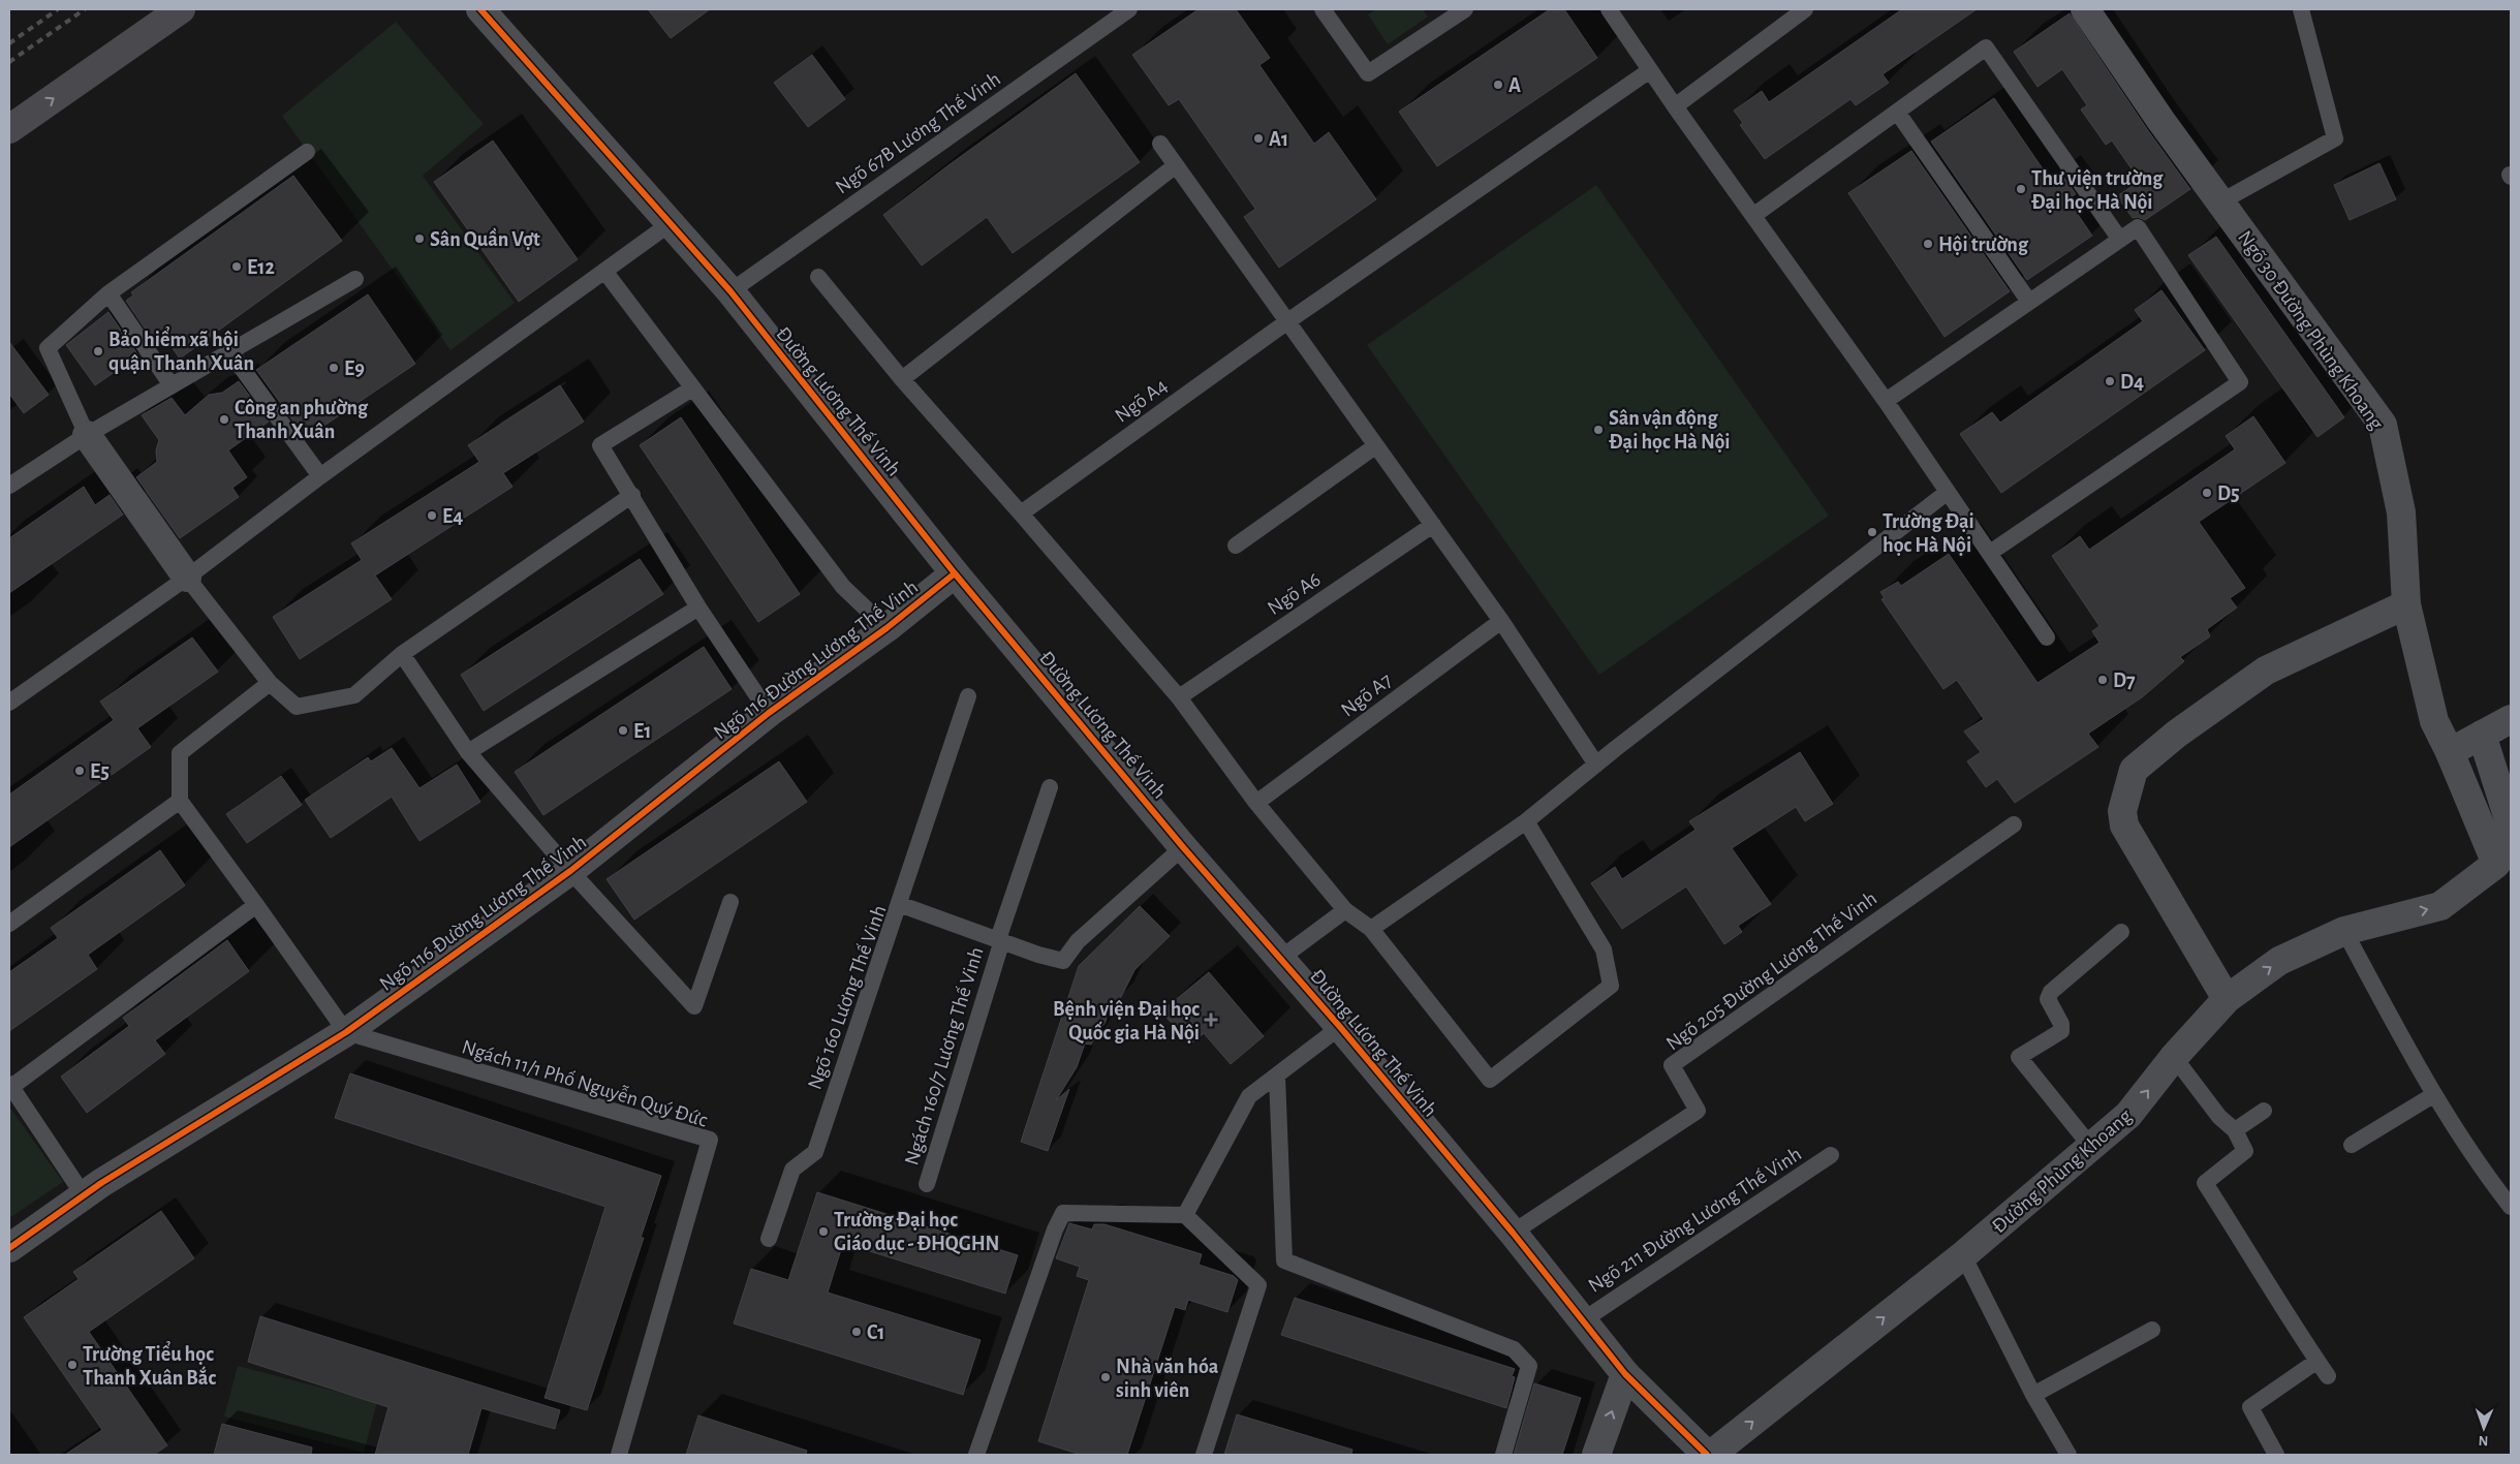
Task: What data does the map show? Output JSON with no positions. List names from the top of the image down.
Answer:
{
  "streets": {
    "street": [
      "Ngõ 30 Đường Phùng Khoang",
      "Đường Lương Thế Vinh",
      "Ngõ 116 Đường Lương Thế Vinh",
      "Đường Phùng Khoang"
    ],
    "lane": [
      "Ngõ 67B Lương Thế Vinh",
      "Ngõ A4",
      "Ngõ A6",
      "Ngõ A7",
      "Ngõ 205 Đường Lương Thế Vinh",
      "Ngõ 160 Lương Thế Vinh",
      "Ngách 160/7 Lương Thế Vinh",
      "Ngách 11/1 Phố Nguyễn Quý Đức",
      "Ngõ 211 Đường Lương Thế Vinh"
    ]
  },
  "crossings": [
    ["Ngõ 67B Lương Thế Vinh", "Đường Lương Thế Vinh"],
    ["Ngõ 30 Đường Phùng Khoang", "Đường Phùng Khoang"],
    ["Đường Lương Thế Vinh", "Ngõ 116 Đường Lương Thế Vinh"],
    ["Đường Lương Thế Vinh", "Ngõ 205 Đường Lương Thế Vinh"],
    ["Đường Lương Thế Vinh", "Ngõ 160 Lương Thế Vinh"],
    ["Đường Lương Thế Vinh", "Đường Phùng Khoang"],
    ["Đường Lương Thế Vinh", "Ngõ 211 Đường Lương Thế Vinh"],
    ["Ngõ 116 Đường Lương Thế Vinh", "Ngách 11/1 Phố Nguyễn Quý Đức"],
    ["Ngõ 160 Lương Thế Vinh", "Ngách 160/7 Lương Thế Vinh"]
  ],
  "one_way": ["Đường Phùng Khoang"],
  "places": {
    "other": [
      "A",
      "A1",
      "Thư viện trường Đại học Hà Nội",
      "Sân Quần Vợt",
      "Hội trường",
      "E12",
      "Bảo hiểm xã hội quận Thanh Xuân",
      "E9",
      "D4",
      "Công an phường Thanh Xuân",
      "Sân vận động Đại học Hà Nội",
      "D5",
      "E4",
      "Trường Đại học Hà Nội",
      "D7",
      "E1",
      "E5",
      "Trường Đại học Giáo dục - ĐHQGHN",
      "C1",
      "Trường Tiểu học Thanh Xuân Bắc",
      "Nhà văn hóa sinh viên"
    ],
    "health": ["Bệnh viện Đại học Quốc gia Hà Nội"]
  },
  "north": "bottom"
}
